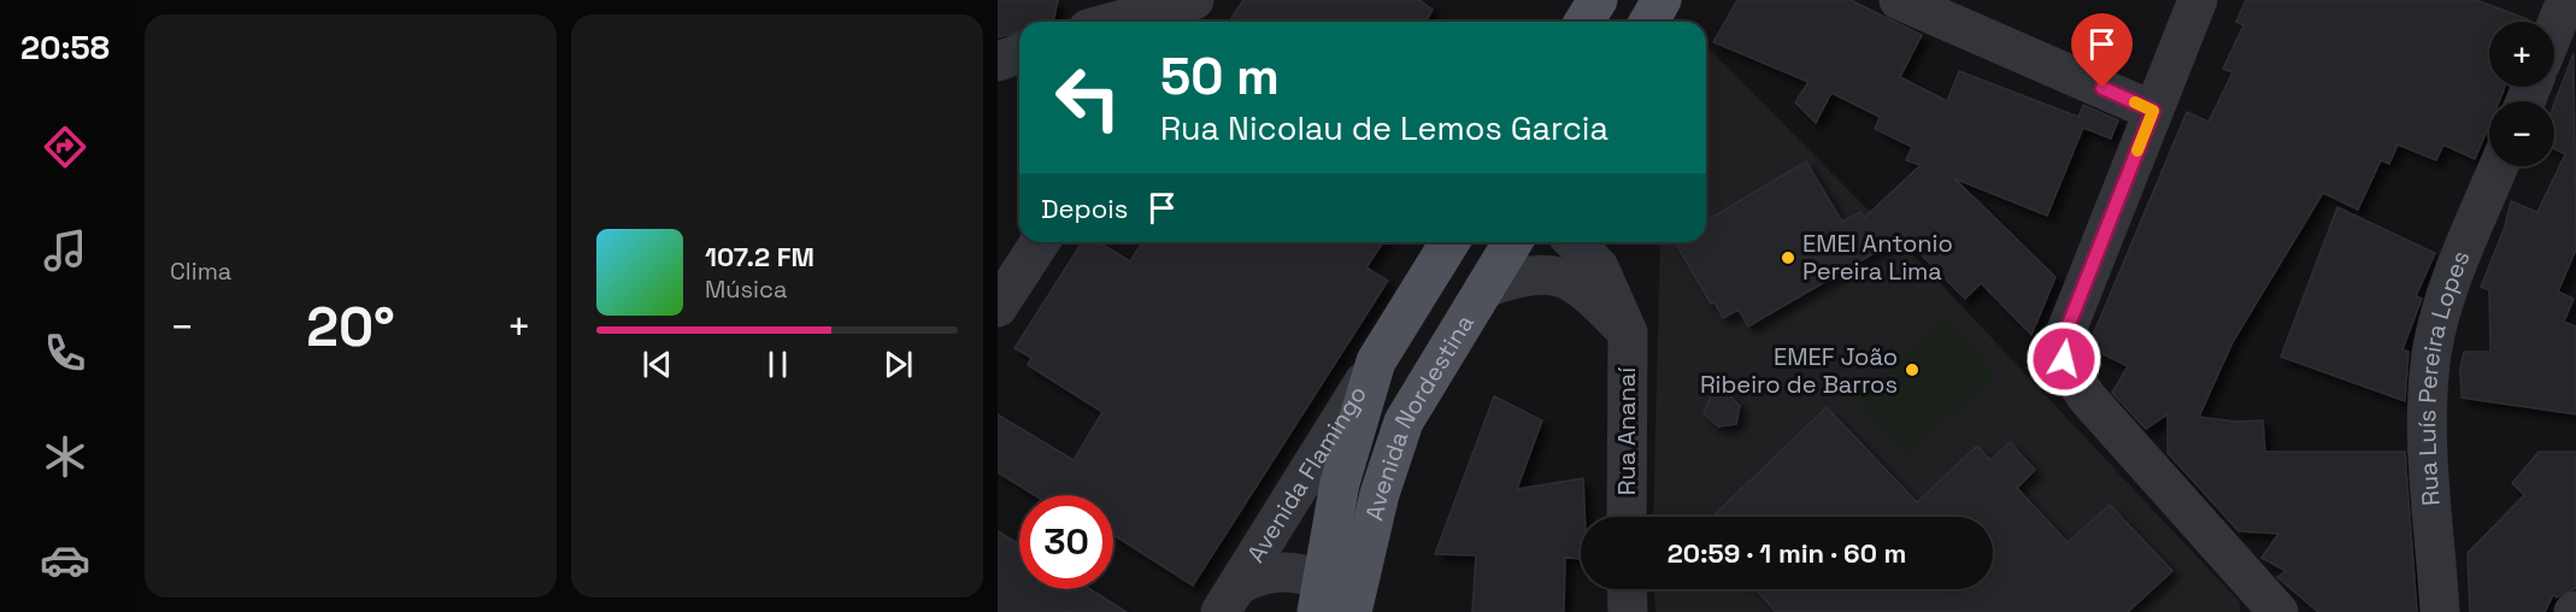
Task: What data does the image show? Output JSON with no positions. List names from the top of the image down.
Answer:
{
  "streets": {
    "main road": ["Avenida Nordestina"],
    "street": ["Rua Luís Pereira Lopes", "Rua Ananaí", "Avenida Flamingo"]
  },
  "crossings": [
    ["Avenida Nordestina", "Rua Ananaí"],
    ["Avenida Nordestina", "Avenida Flamingo"]
  ],
  "places": ["EMEI Antonio Pereira Lima", "EMEF João Ribeiro de Barros"],
  "page": {
    "tabs": "20:58",
    "tile": "Clima",
    "map_buttons": ["+", "−"],
    "turn": ["50 m", "Rua Nicolau de Lemos Garcia"],
    "then": "Depois",
    "song": ["107.2 FM", "Música"],
    "heat": ["−", "20°", "+"],
    "limit": "30",
    "trip": "20:59 · 1 min · 60 m"
  }
}
